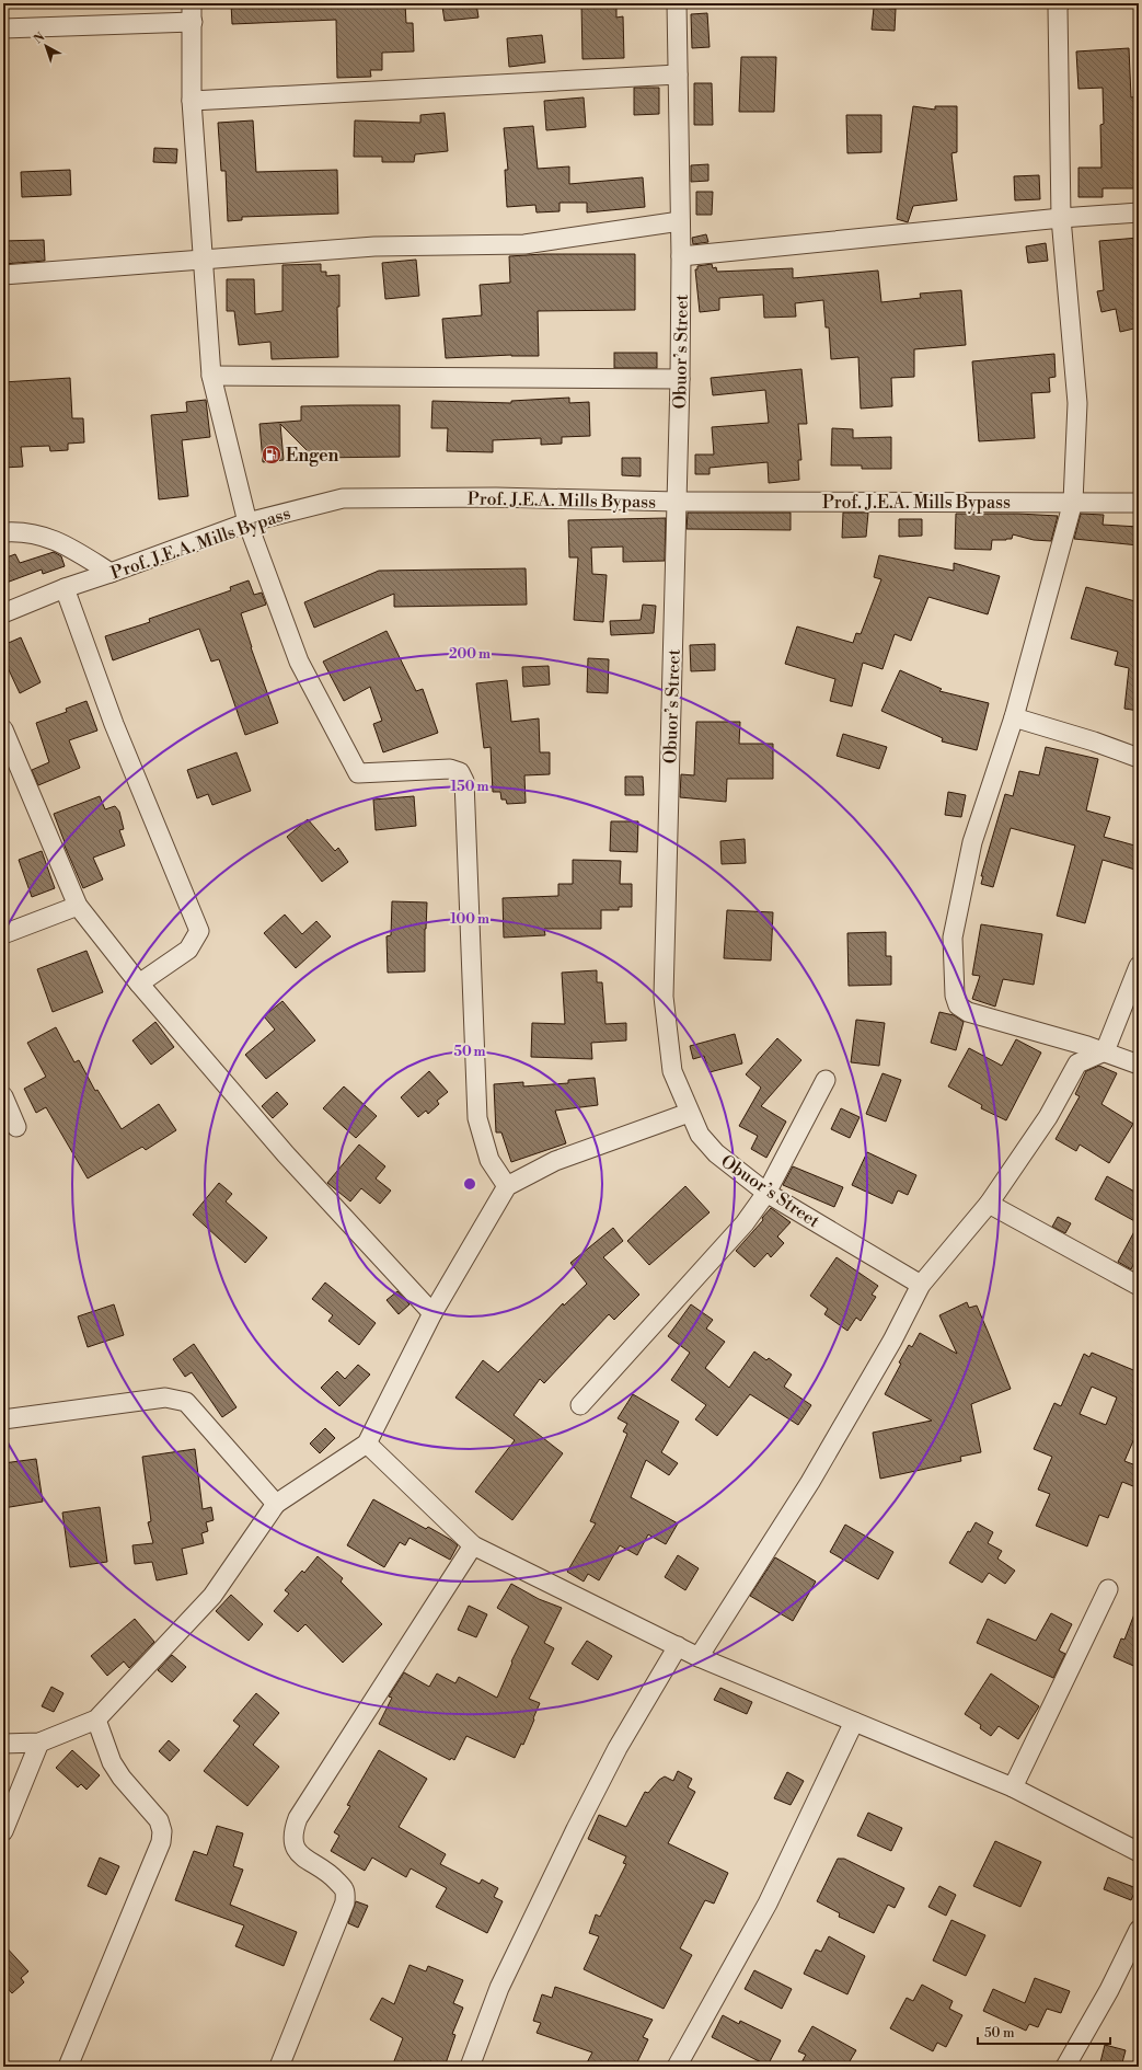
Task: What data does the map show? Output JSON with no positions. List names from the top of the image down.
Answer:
{
  "streets": {
    "street": ["Obuor’s Street", "Prof. J.E.A. Mills Bypass"]
  },
  "crossings": [
    ["Obuor’s Street", "Prof. J.E.A. Mills Bypass"]
  ],
  "places": {
    "fuel station": ["Engen"]
  },
  "scale_bar": "50 m",
  "north": "top left",
  "rings": [
    "200 m",
    "150 m",
    "100 m",
    "50 m"
  ]
}
